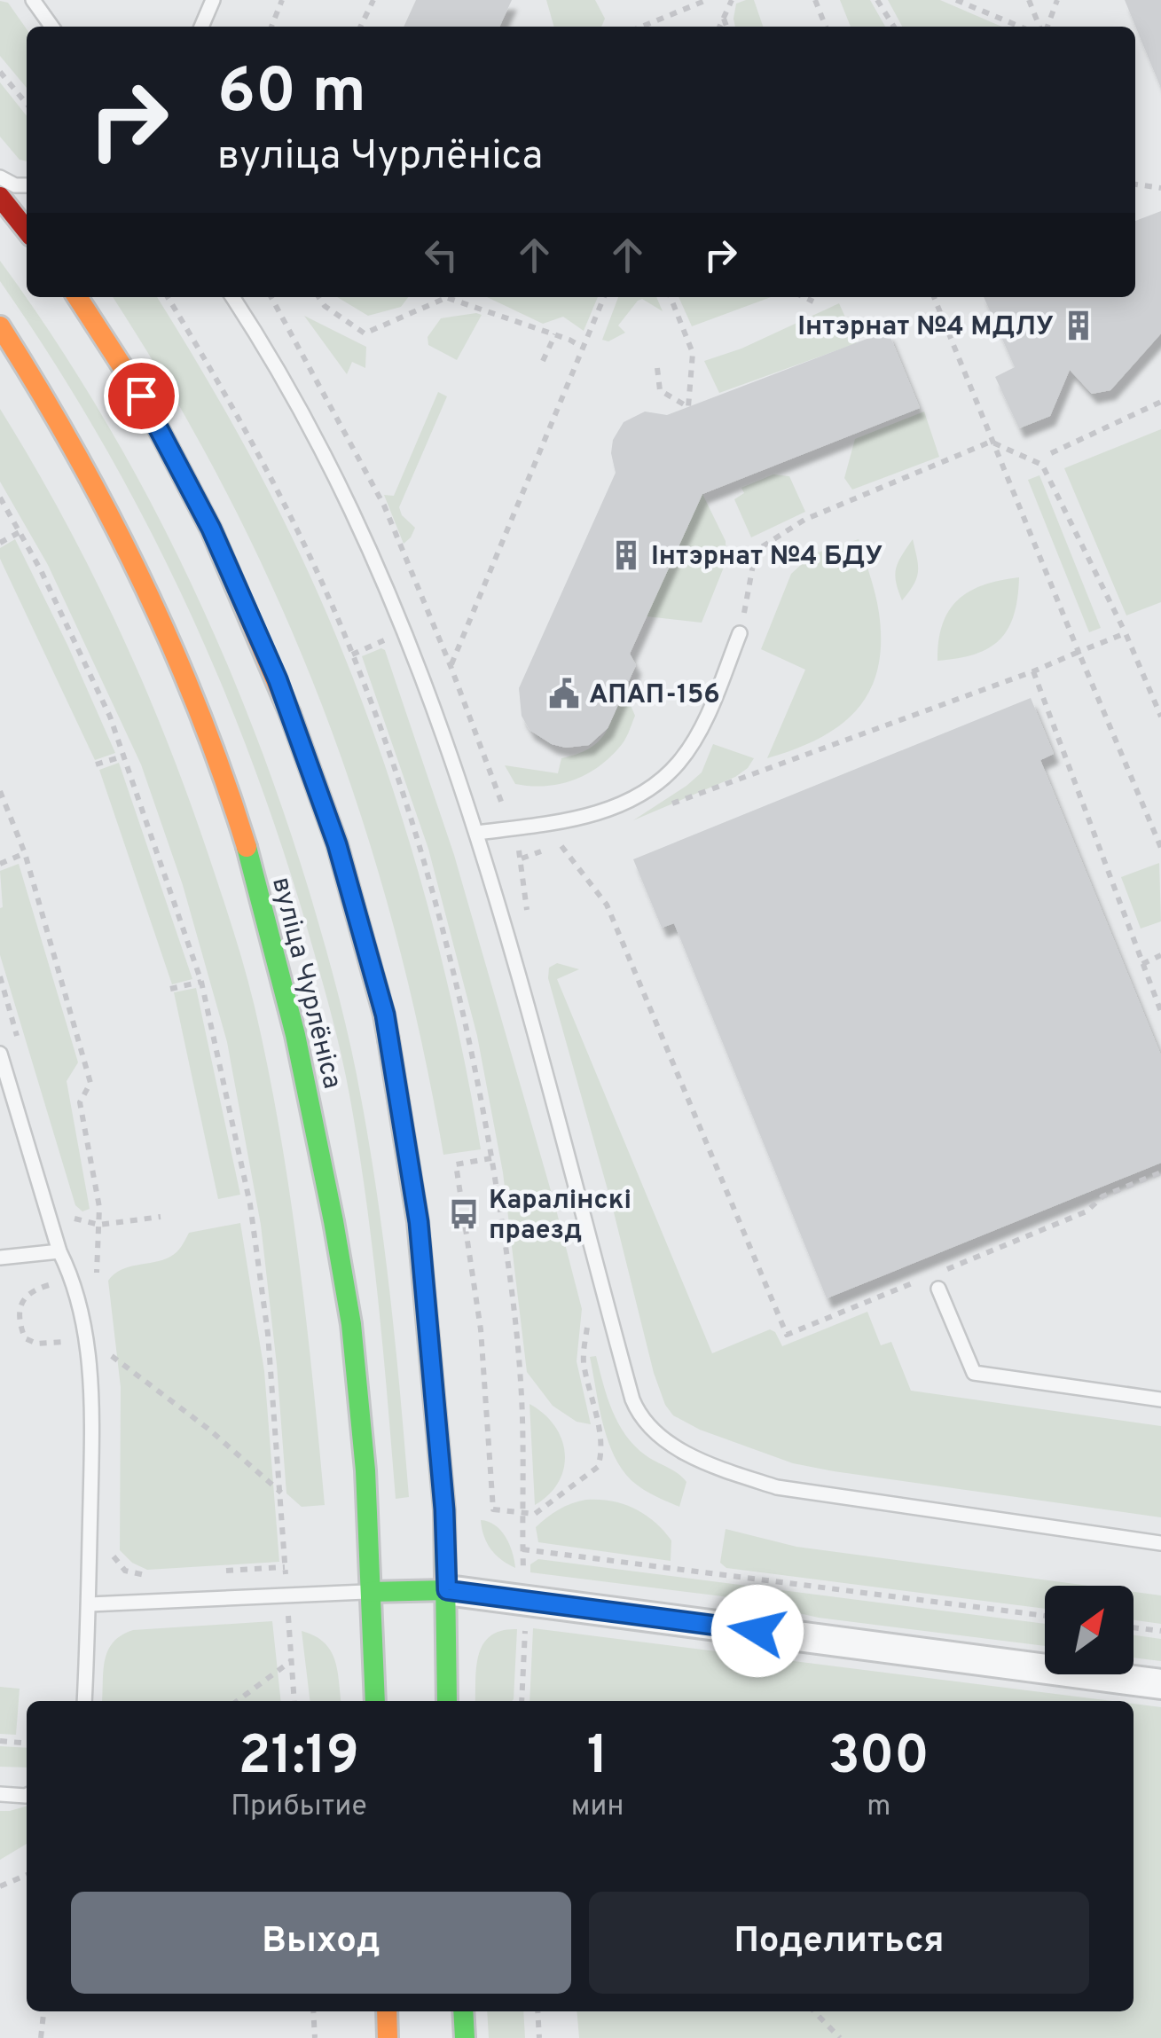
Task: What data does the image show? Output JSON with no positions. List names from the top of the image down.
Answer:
{
  "streets": {
    "main road": ["вуліца Чурлёніса"]
  },
  "places": {
    "building": ["Інтэрнат №4 МДЛУ", "Інтэрнат №4 БДУ"],
    "public building": ["АПАП-156"],
    "bus stop": ["Каралінскі праезд"]
  },
  "north": "top right",
  "page": {
    "turn": ["60 m", "вуліца Чурлёніса"],
    "eta": [
      "21:19",
      "Прибытие",
      "1",
      "мин",
      "300",
      "m"
    ],
    "buttons": ["Выход", "Поделиться"]
  }
}
